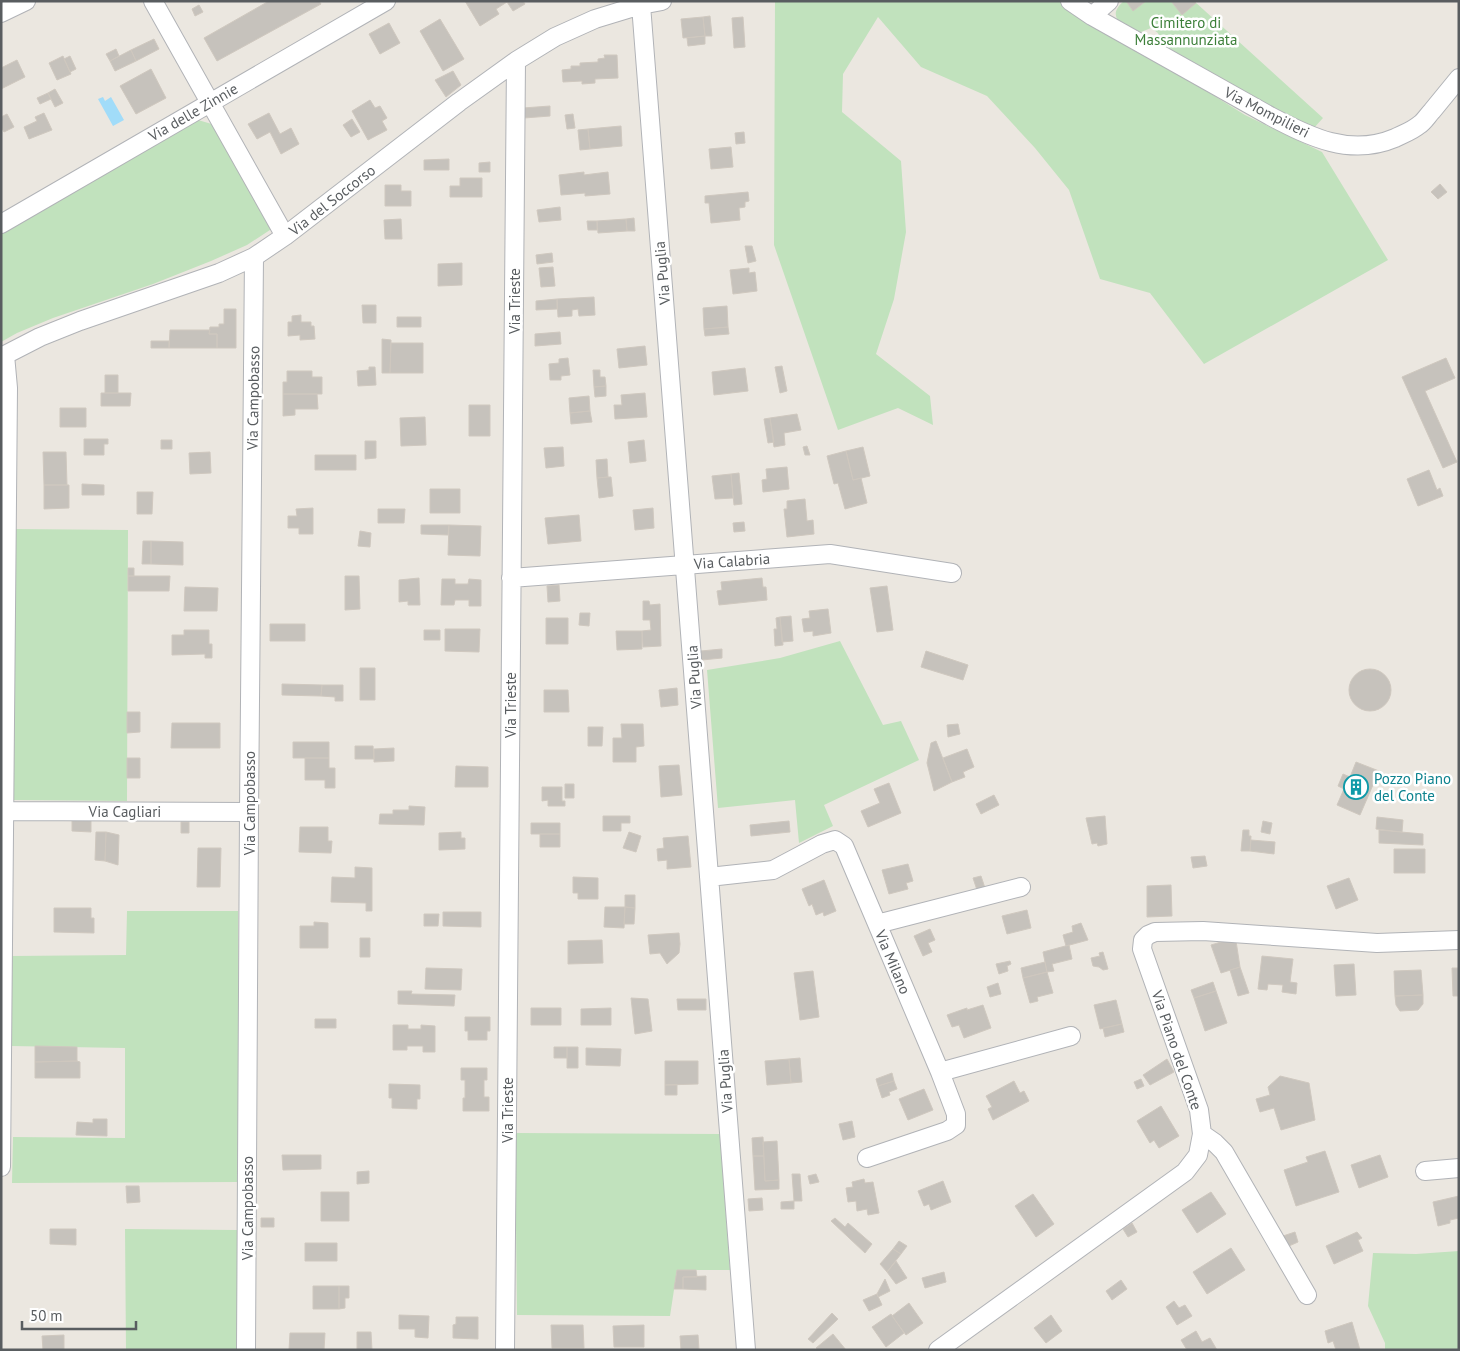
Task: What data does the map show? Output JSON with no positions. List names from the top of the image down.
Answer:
{
  "streets": {
    "street": [
      "Via delle Zinnie",
      "Via Mompilieri",
      "Via del Soccorso",
      "Via Puglia",
      "Via Trieste",
      "Via Campobasso",
      "Via Calabria",
      "Via Cagliari",
      "Via Milano",
      "Via Piano del Conte"
    ]
  },
  "crossings": [
    ["Via del Soccorso", "Via Puglia"],
    ["Via del Soccorso", "Via Trieste"],
    ["Via del Soccorso", "Via Campobasso"],
    ["Via Puglia", "Via Calabria"],
    ["Via Puglia", "Via Milano"],
    ["Via Trieste", "Via Calabria"],
    ["Via Campobasso", "Via Cagliari"]
  ],
  "parks": ["Cimitero di Massannunziata"],
  "places": {
    "building": ["Pozzo Piano del Conte"]
  },
  "scale_bar": "50 m"
}
